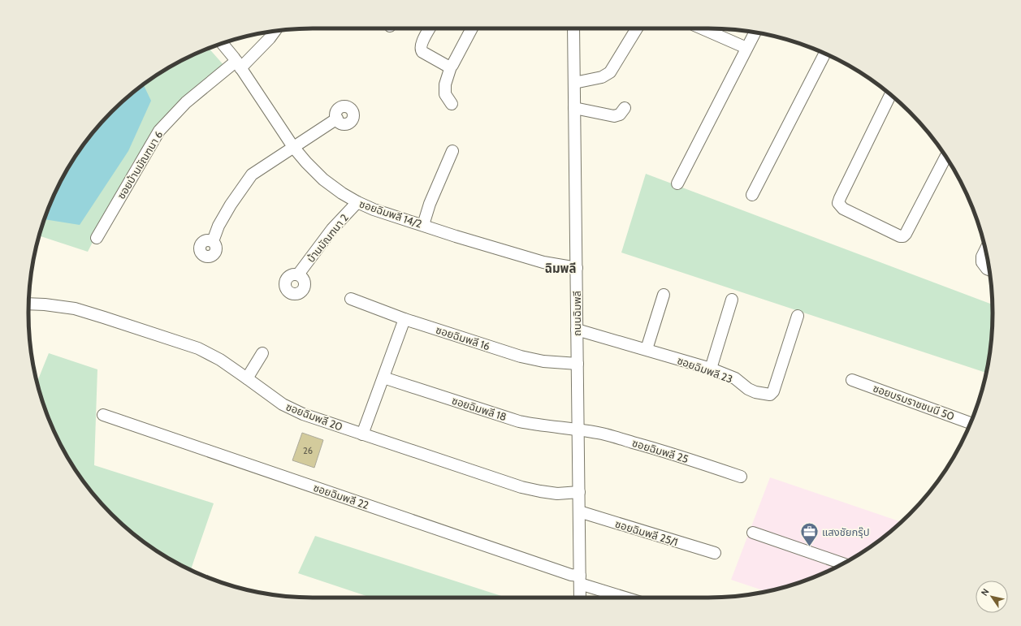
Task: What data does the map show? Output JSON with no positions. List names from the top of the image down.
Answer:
{
  "streets": {
    "street": [
      "ซอยบ้านมัณฑนา 6",
      "ซอยฉิมพลี 14/2",
      "บ้านมัณฑนา 2",
      "ถนนฉิมพลี",
      "ซอยฉิมพลี 16",
      "ซอยฉิมพลี 23",
      "ซอยบรมราชชนนี 50",
      "ซอยฉิมพลี 18",
      "ซอยฉิมพลี 20",
      "ซอยฉิมพลี 25",
      "ซอยฉิมพลี 22",
      "ซอยฉิมพลี 25/1"
    ]
  },
  "crossings": [
    ["ซอยบ้านมัณฑนา 6", "ซอยฉิมพลี 14/2"],
    ["ซอยฉิมพลี 14/2", "บ้านมัณฑนา 2"],
    ["ซอยฉิมพลี 14/2", "ถนนฉิมพลี"],
    ["ถนนฉิมพลี", "ซอยฉิมพลี 16"],
    ["ถนนฉิมพลี", "ซอยฉิมพลี 23"],
    ["ถนนฉิมพลี", "ซอยฉิมพลี 18"],
    ["ถนนฉิมพลี", "ซอยฉิมพลี 20"],
    ["ถนนฉิมพลี", "ซอยฉิมพลี 25"],
    ["ถนนฉิมพลี", "ซอยฉิมพลี 22"],
    ["ถนนฉิมพลี", "ซอยฉิมพลี 25/1"],
    ["ซอยฉิมพลี 18", "ซอยฉิมพลี 25"]
  ],
  "districts": ["ฉิมพลี"],
  "places": {
    "office": ["แสงชัยกรุ๊ป"]
  },
  "house_numbers": ["26"],
  "north": "top left"
}
